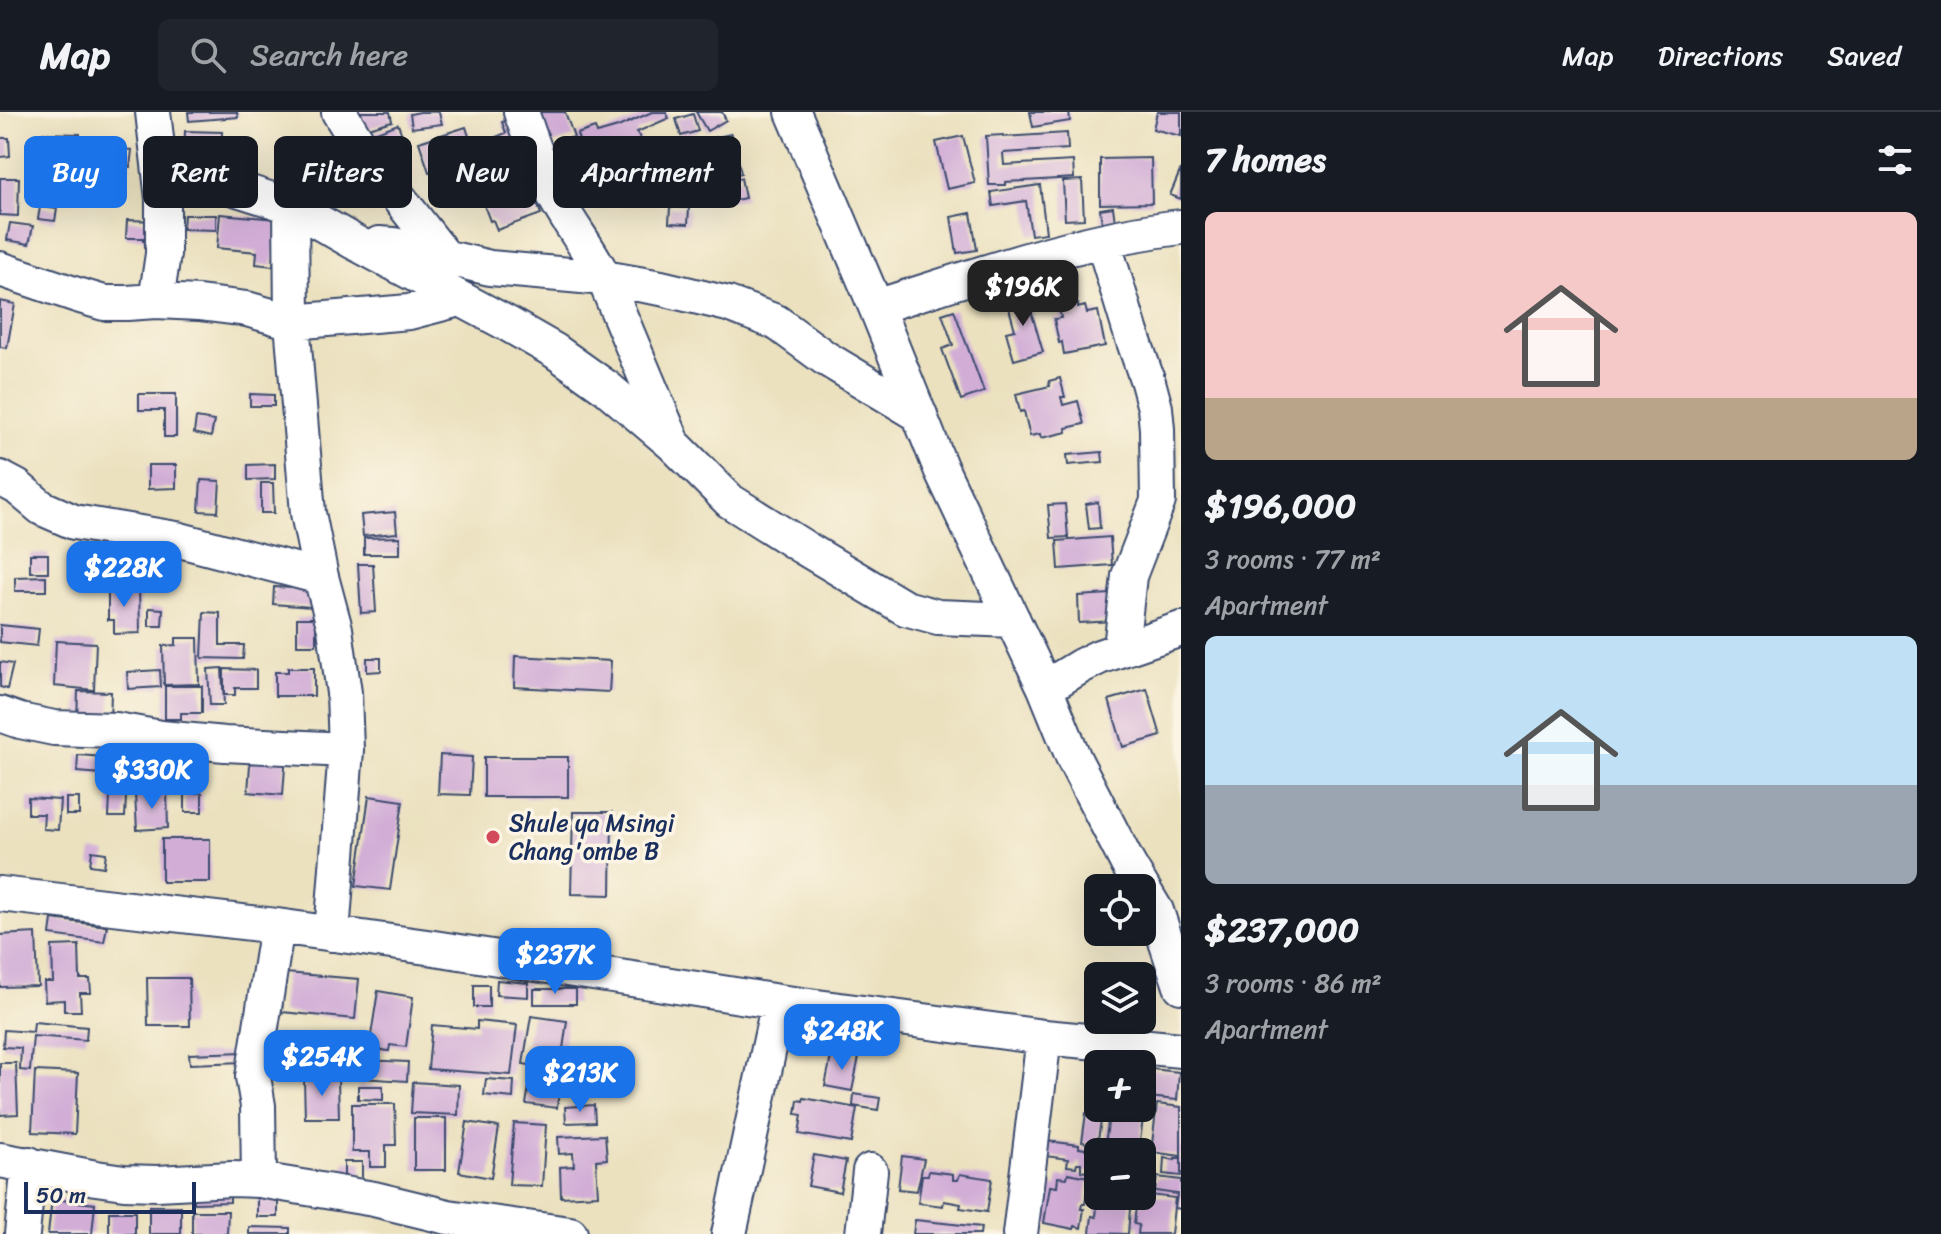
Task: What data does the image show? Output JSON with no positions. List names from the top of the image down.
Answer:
{
  "places": ["Shule ya Msingi Chang'ombe B"],
  "scale_bar": "50 m",
  "page": {
    "header": "Map",
    "search": "Search here",
    "nav": ["Map", "Directions", "Saved"],
    "heading": "7 homes",
    "chip": [
      "Buy",
      "Rent",
      "Filters",
      "New",
      "Apartment"
    ],
    "list": [
      {
        "name": "$196,000",
        "note": "3 rooms · 77 m² · Apartment"
      },
      {
        "name": "$237,000",
        "note": "3 rooms · 86 m² · Apartment"
      }
    ],
    "price": [
      "$196K",
      "$228K",
      "$330K",
      "$237K",
      "$248K",
      "$254K",
      "$213K"
    ],
    "map_buttons": ["+", "−"],
    "scale": "50 m"
  }
}
